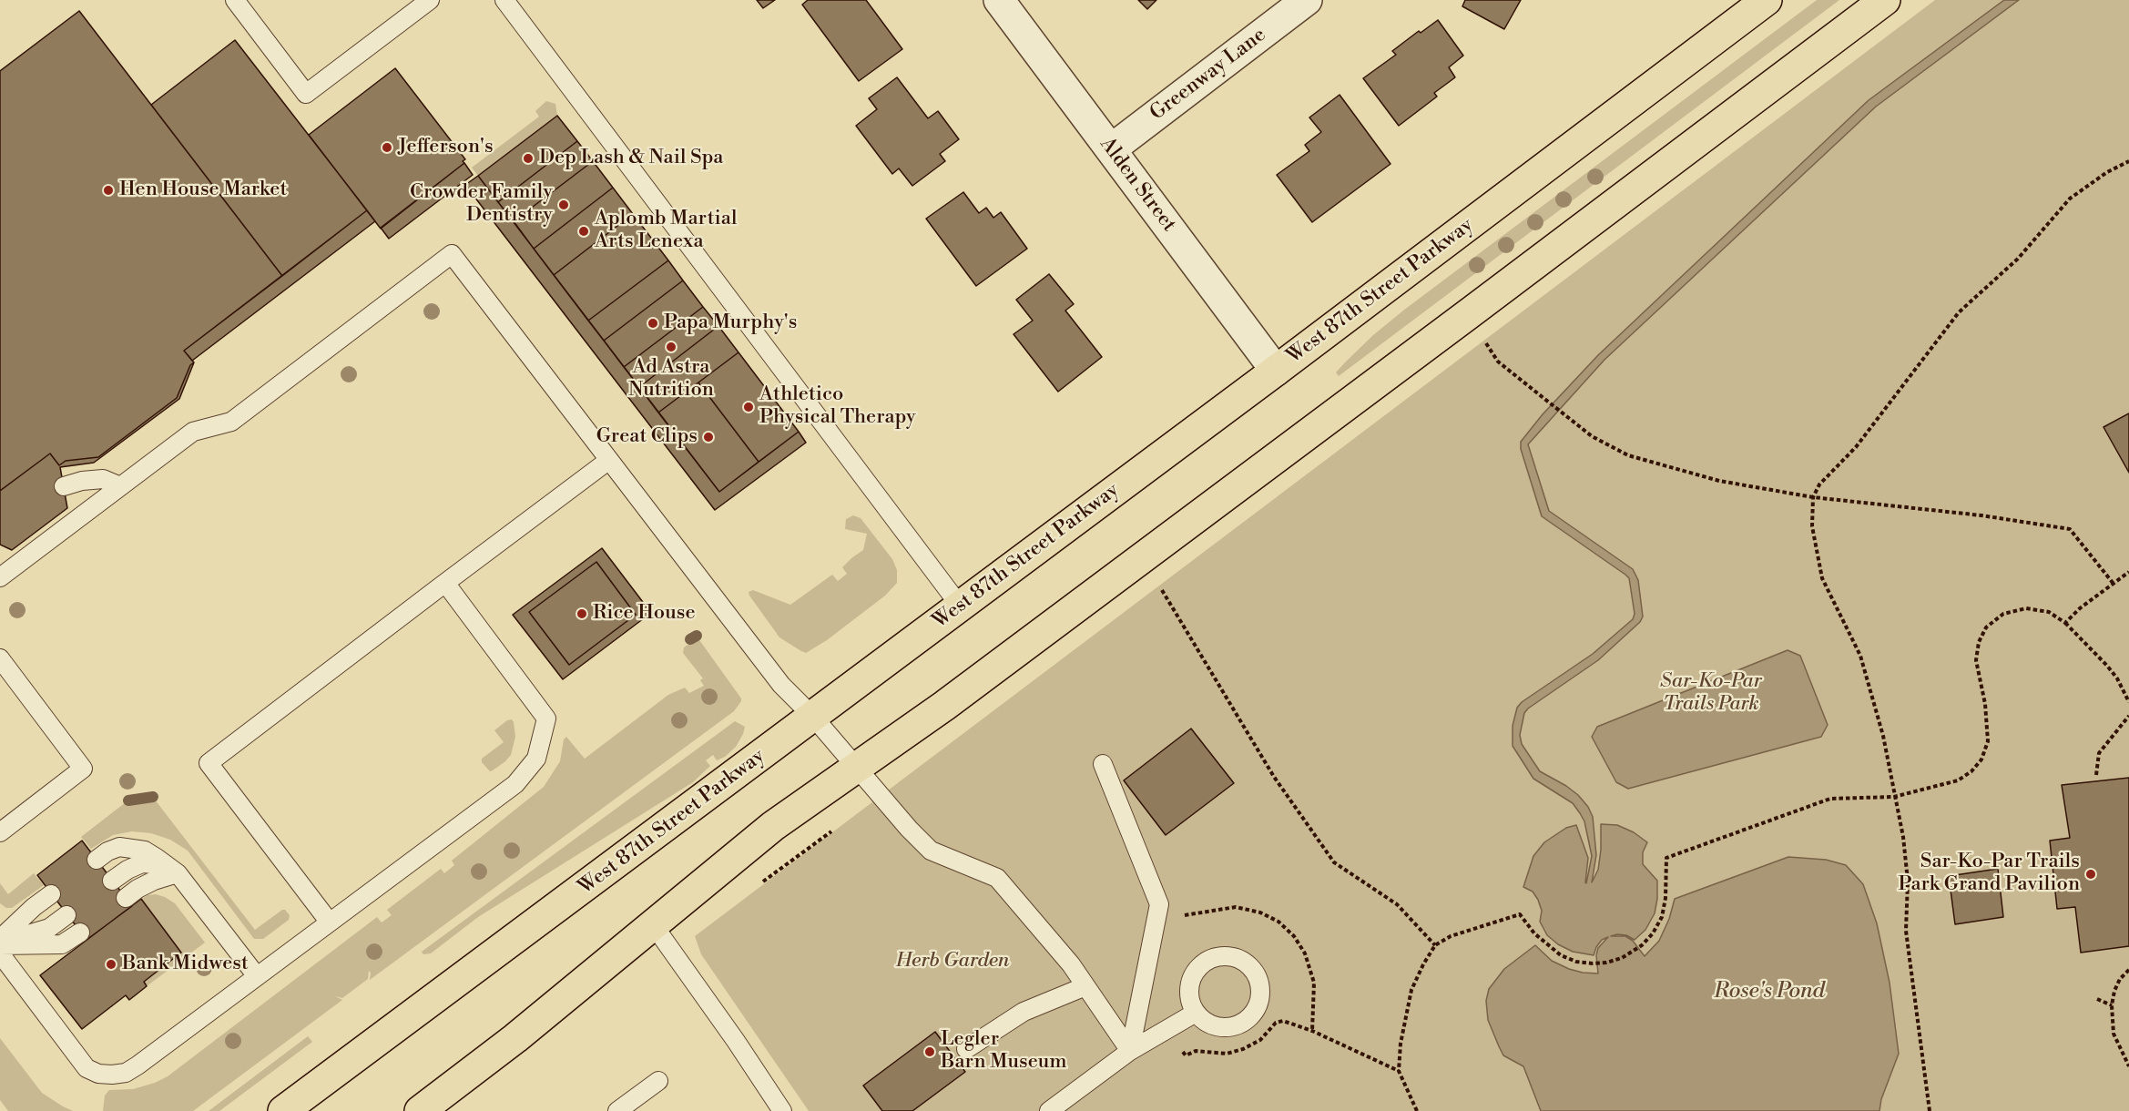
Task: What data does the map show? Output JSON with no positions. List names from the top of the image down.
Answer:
{
  "streets": {
    "main road": ["West 87th Street Parkway"],
    "street": ["Greenway Lane", "Alden Street"]
  },
  "crossings": [
    ["Greenway Lane", "Alden Street"],
    ["Alden Street", "West 87th Street Parkway"]
  ],
  "water": ["Rose's Pond"],
  "parks": ["Sar-Ko-Par Trails Park", "Herb Garden"],
  "places": [
    "Jefferson's",
    "Dep Lash & Nail Spa",
    "Hen House Market",
    "Crowder Family Dentistry",
    "Aplomb Martial Arts Lenexa",
    "Papa Murphy's",
    "Ad Astra Nutrition",
    "Athletico Physical Therapy",
    "Great Clips",
    "Rice House",
    "Sar-Ko-Par Trails Park Grand Pavilion",
    "Bank Midwest",
    "Legler Barn Museum"
  ]
}
